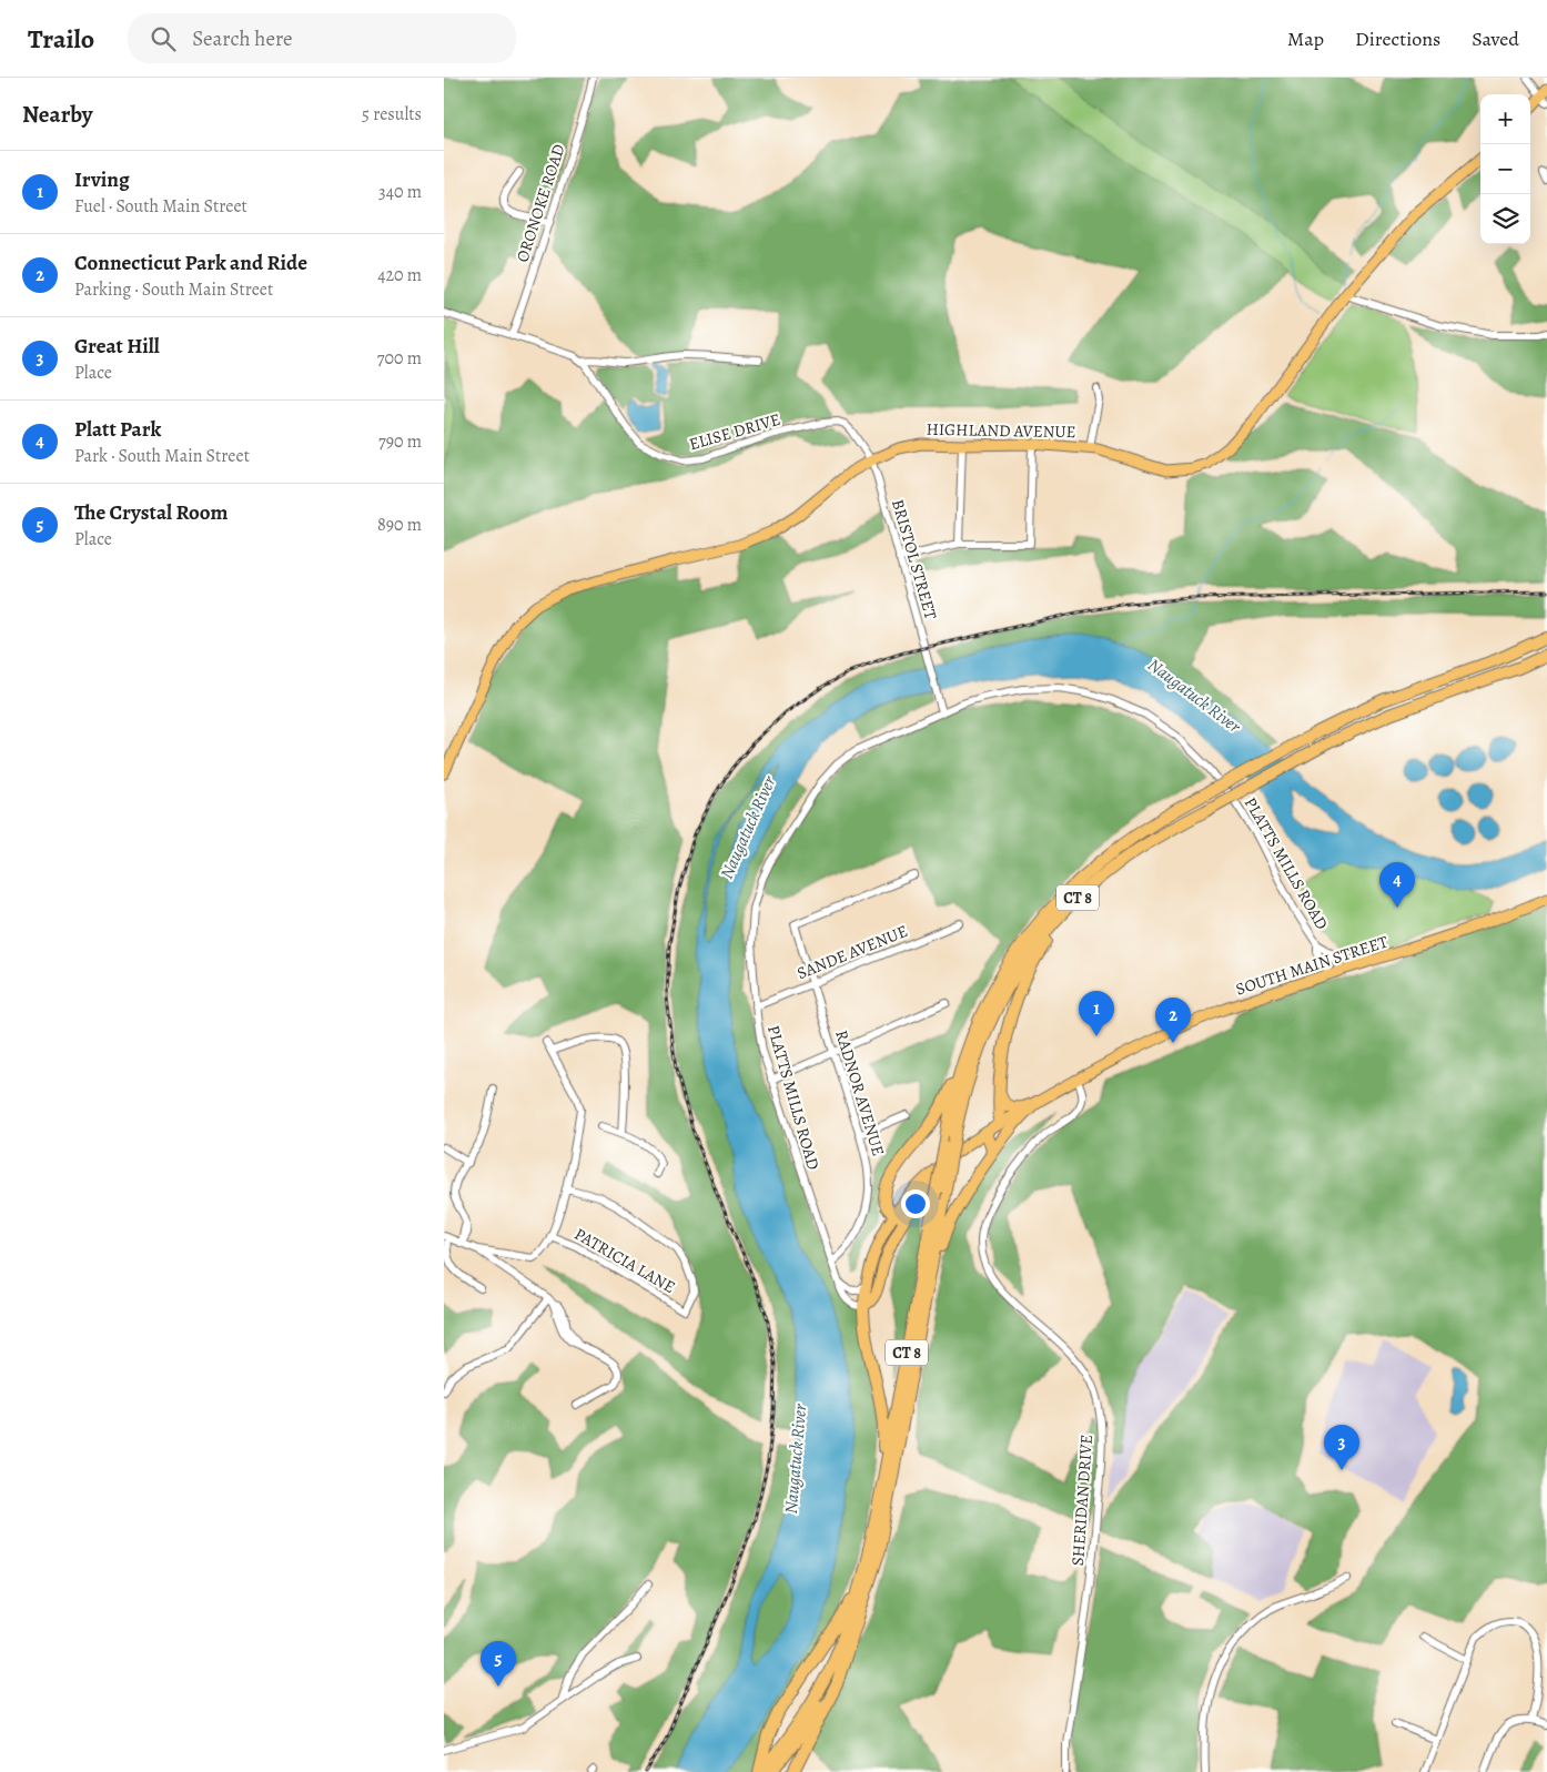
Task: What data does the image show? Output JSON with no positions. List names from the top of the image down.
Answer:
{
  "streets": {
    "highway": ["CT 8"],
    "main road": ["HIGHLAND AVENUE", "SOUTH MAIN STREET"],
    "street": [
      "ORONOKE ROAD",
      "ELISE DRIVE",
      "BRISTOL STREET",
      "PLATTS MILLS ROAD",
      "SANDE AVENUE",
      "RADNOR AVENUE",
      "PATRICIA LANE",
      "SHERIDAN DRIVE"
    ]
  },
  "crossings": [
    ["HIGHLAND AVENUE", "BRISTOL STREET"],
    ["ELISE DRIVE", "BRISTOL STREET"],
    ["BRISTOL STREET", "PLATTS MILLS ROAD"],
    ["PLATTS MILLS ROAD", "SANDE AVENUE"],
    ["PLATTS MILLS ROAD", "SOUTH MAIN STREET"],
    ["PLATTS MILLS ROAD", "RADNOR AVENUE"],
    ["SANDE AVENUE", "RADNOR AVENUE"],
    ["SOUTH MAIN STREET", "SHERIDAN DRIVE"]
  ],
  "water": ["Naugatuck River"],
  "page": {
    "header": "Trailo",
    "search": "Search here",
    "nav": ["Map", "Directions", "Saved"],
    "heading": ["Nearby", "5 results"],
    "map_buttons": ["+", "−"],
    "list": [
      {
        "mark": "1",
        "name": "Irving",
        "note": "Fuel · South Main Street",
        "value": "340 m"
      },
      {
        "mark": "2",
        "name": "Connecticut Park and Ride",
        "note": "Parking · South Main Street",
        "value": "420 m"
      },
      {
        "mark": "3",
        "name": "Great Hill",
        "note": "Place",
        "value": "700 m"
      },
      {
        "mark": "4",
        "name": "Platt Park",
        "note": "Park · South Main Street",
        "value": "790 m"
      },
      {
        "mark": "5",
        "name": "The Crystal Room",
        "note": "Place",
        "value": "890 m"
      }
    ],
    "pins": [
      "4",
      "1",
      "2",
      "3",
      "5"
    ]
  }
}
